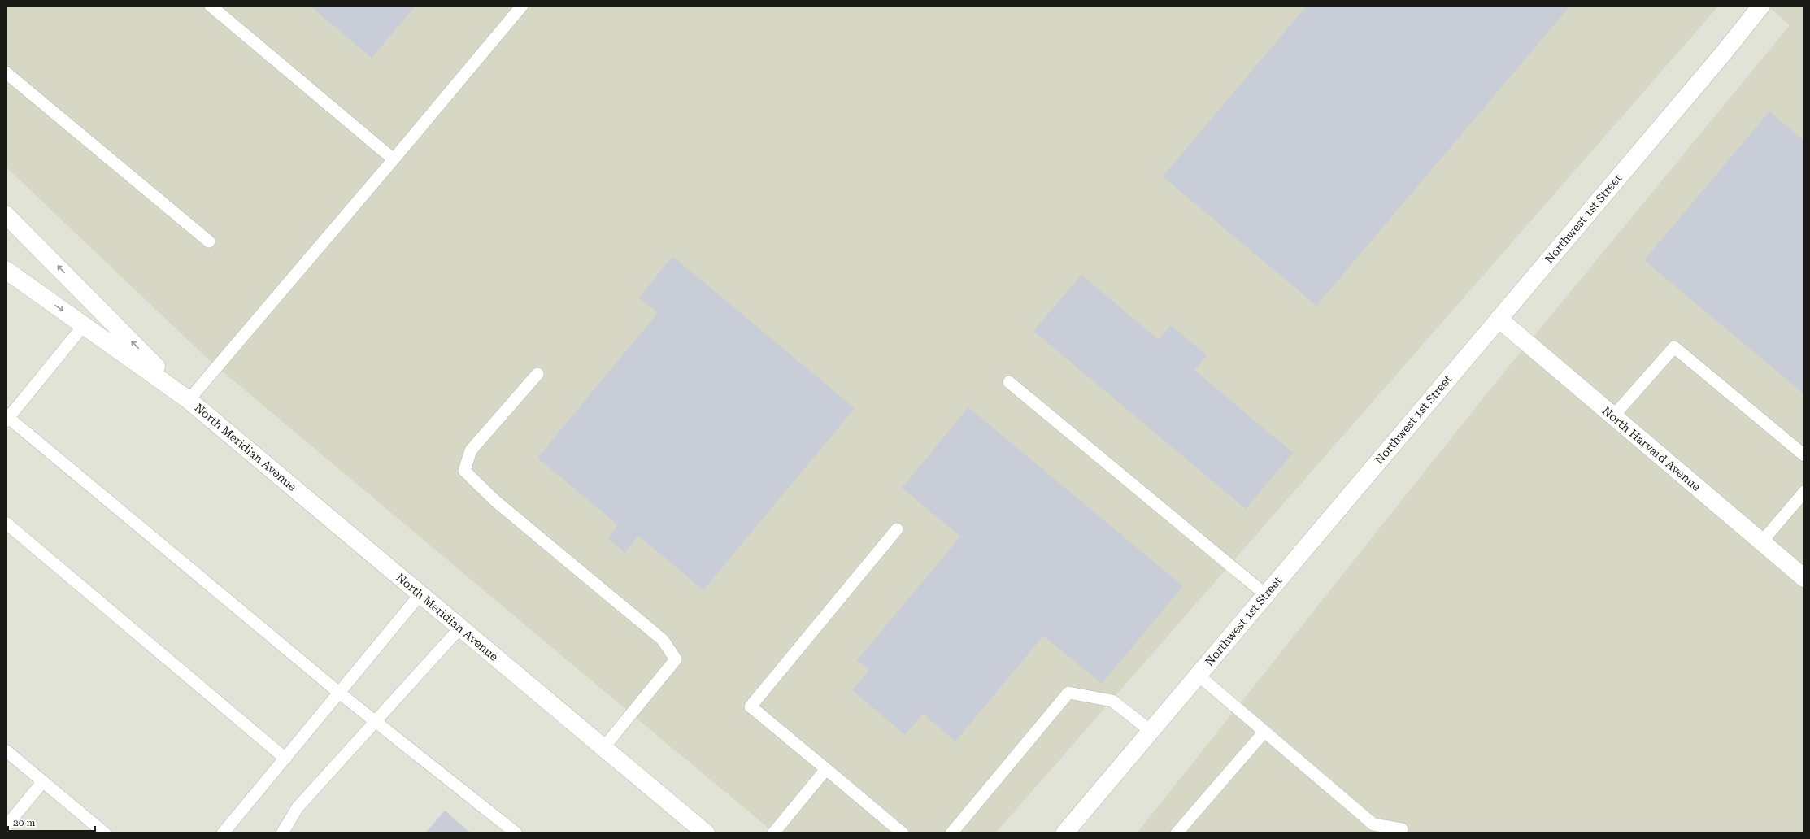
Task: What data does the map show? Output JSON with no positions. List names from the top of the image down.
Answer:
{
  "streets": {
    "street": ["Northwest 1st Street", "North Meridian Avenue", "North Harvard Avenue"]
  },
  "crossings": [
    ["Northwest 1st Street", "North Harvard Avenue"]
  ],
  "scale_bar": "20 m"
}
